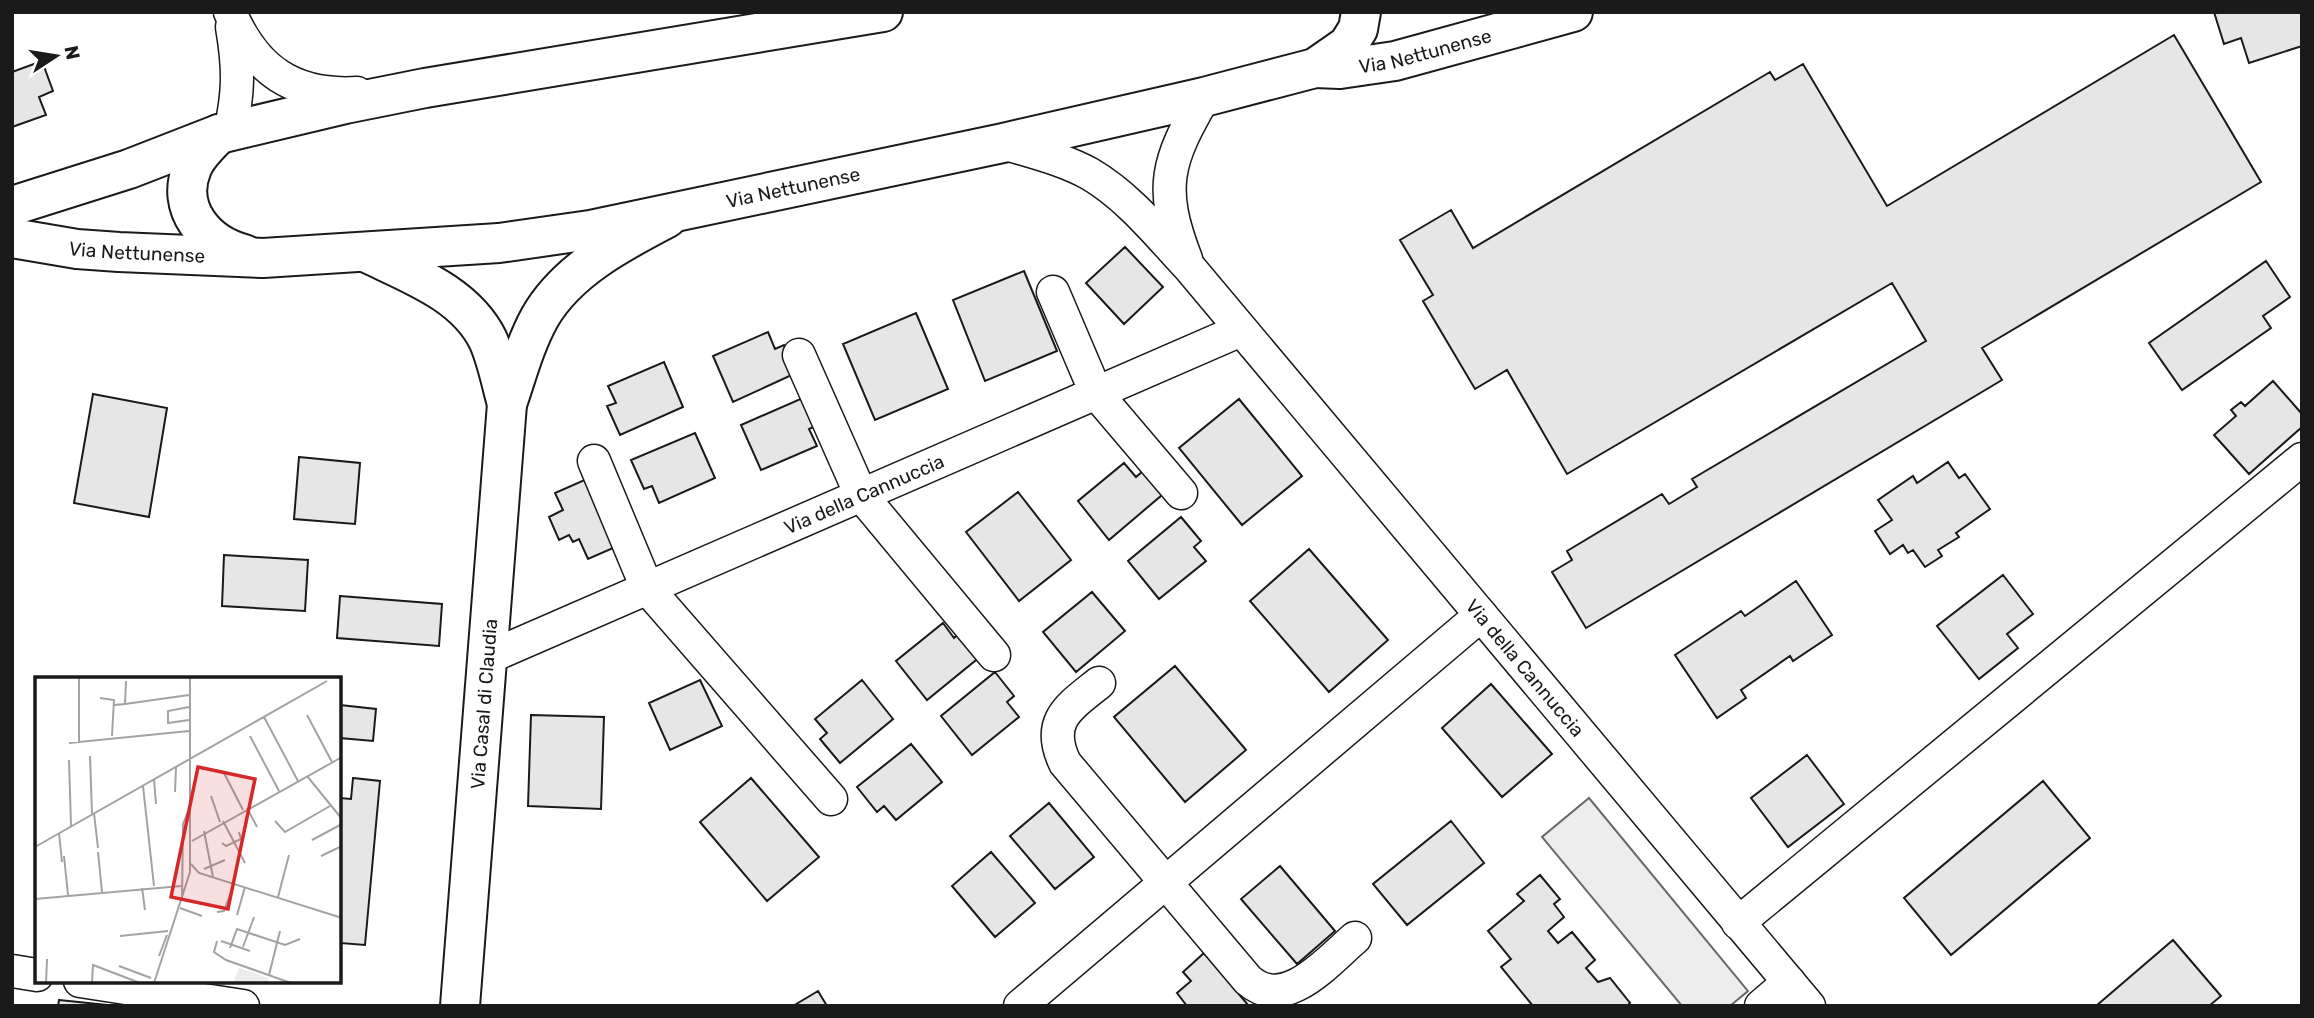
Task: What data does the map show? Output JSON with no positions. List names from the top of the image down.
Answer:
{
  "streets": {
    "main road": ["Via Nettunense", "Via Casal di Claudia"],
    "street": ["Via della Cannuccia"]
  },
  "crossings": [
    ["Via Nettunense", "Via della Cannuccia"],
    ["Via Nettunense", "Via Casal di Claudia"],
    ["Via della Cannuccia", "Via Casal di Claudia"]
  ],
  "north": "right"
}
